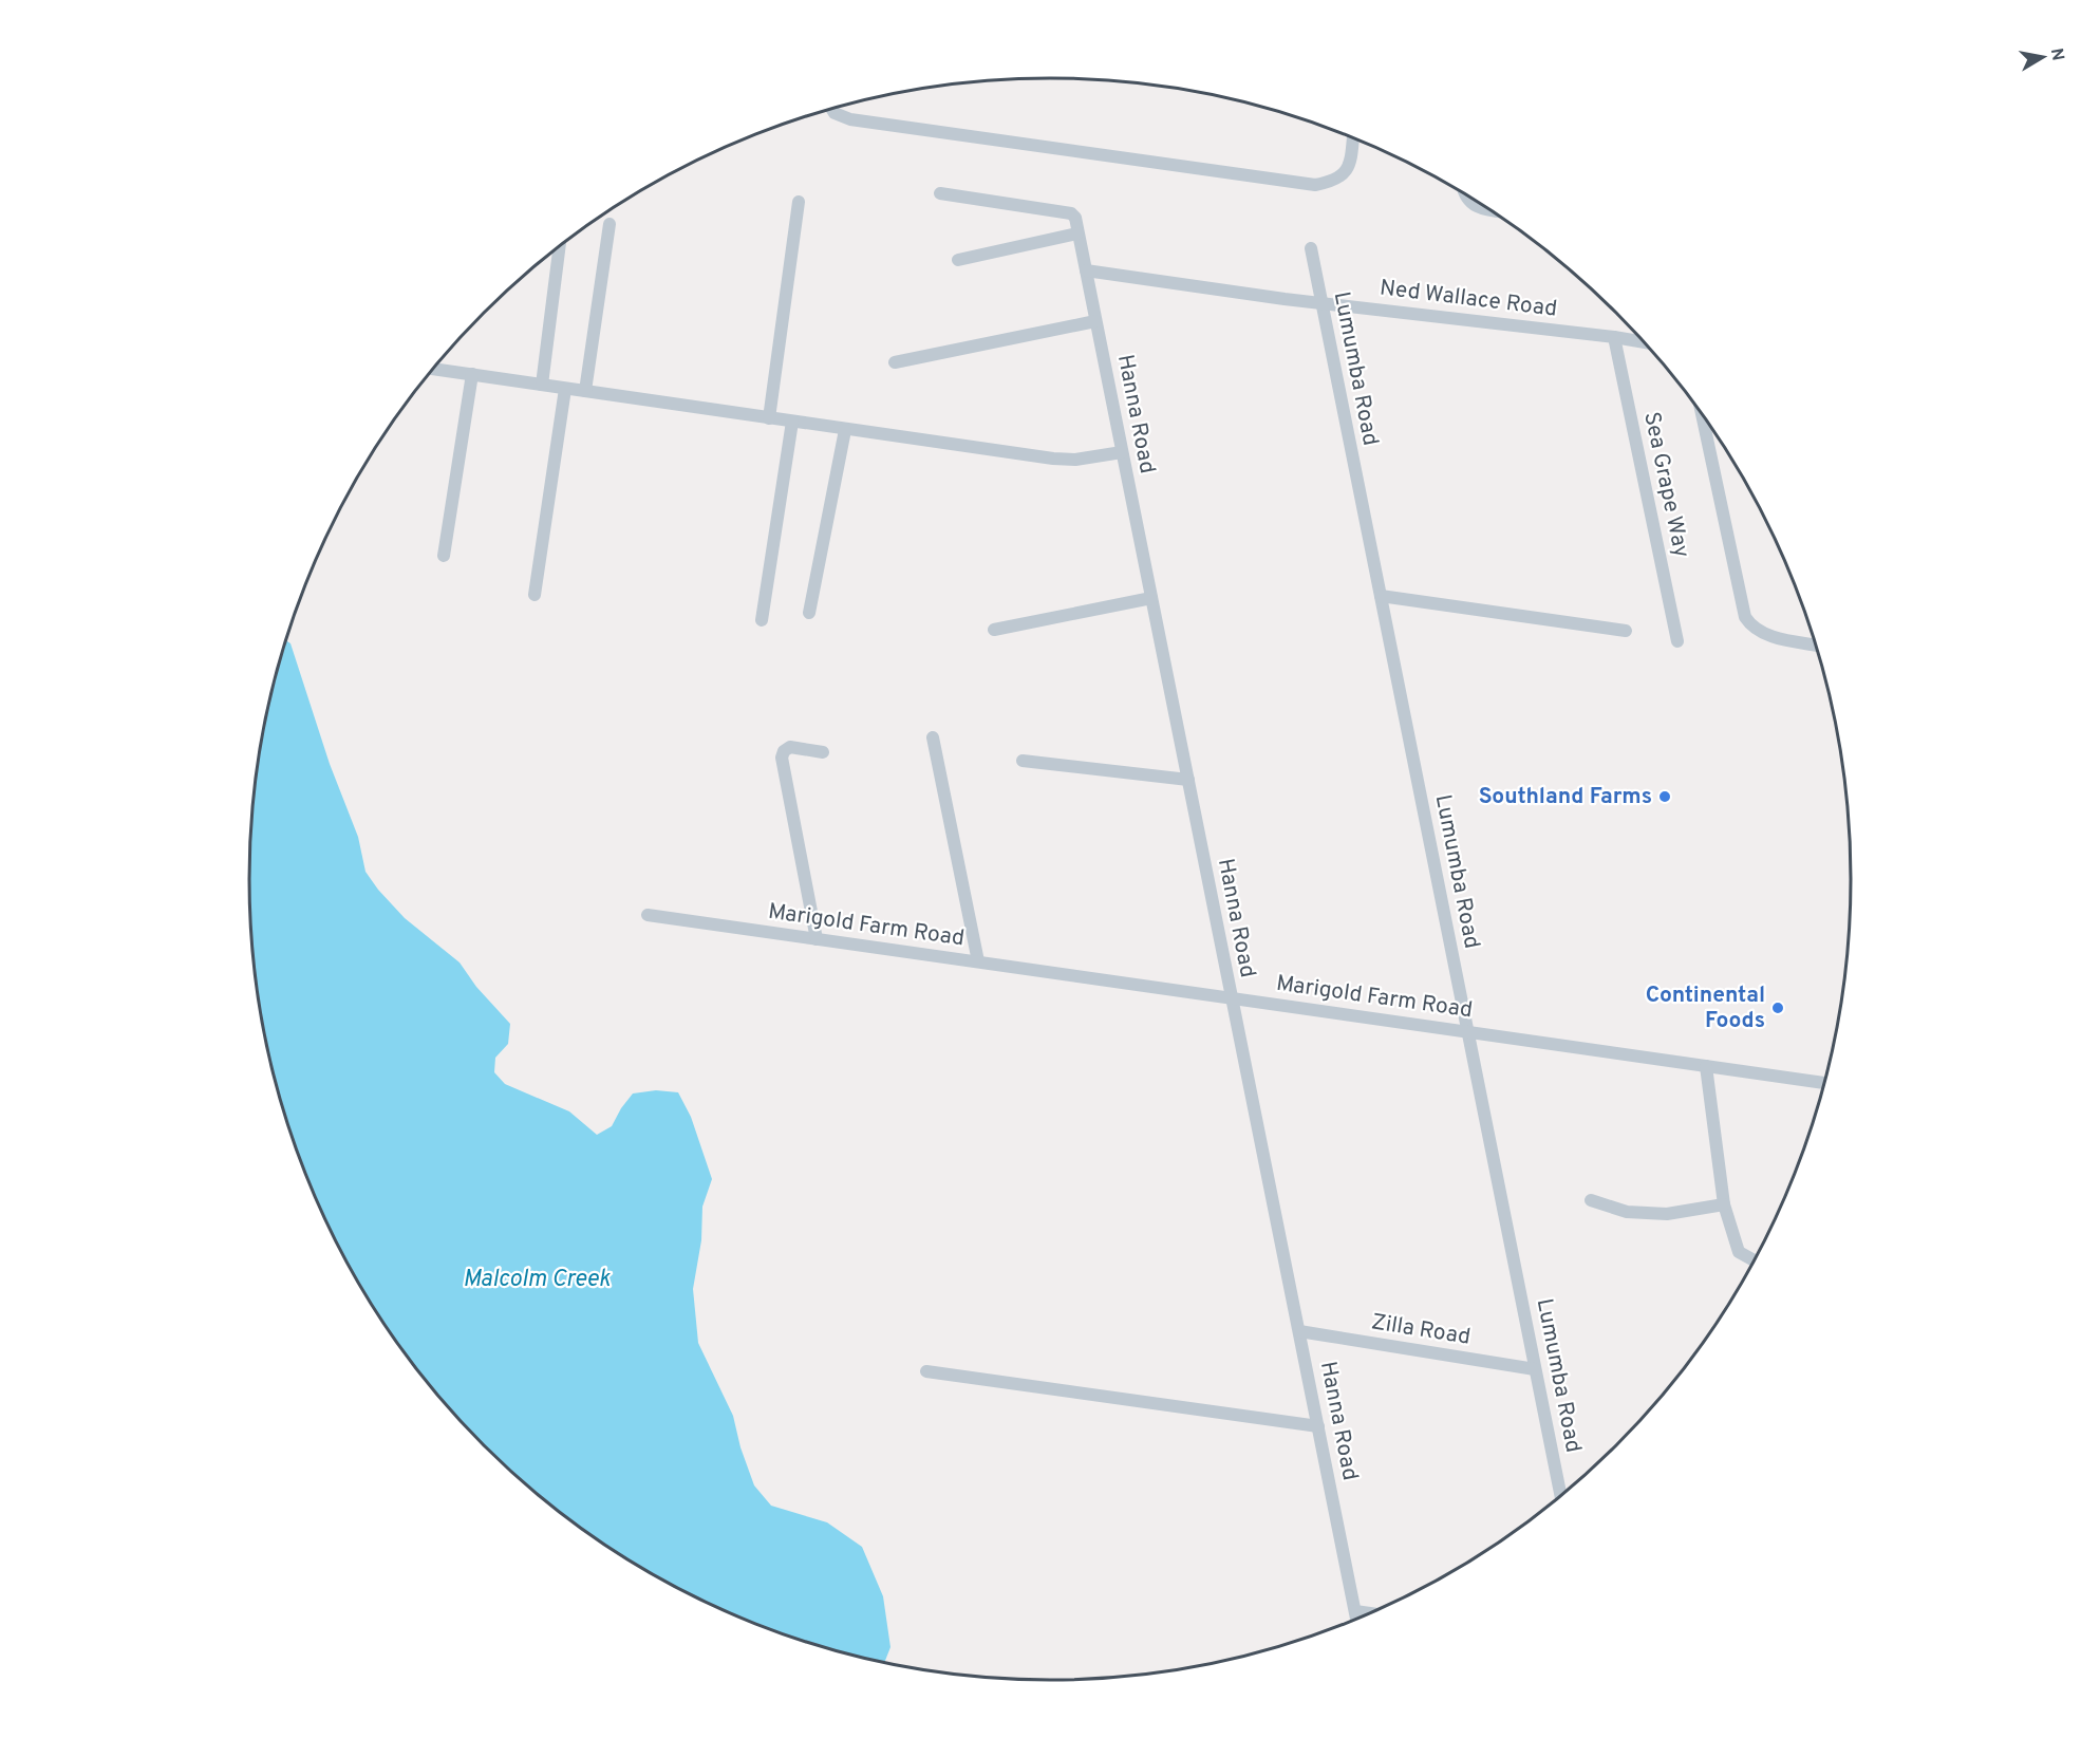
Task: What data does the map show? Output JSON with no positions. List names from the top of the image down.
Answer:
{
  "streets": {
    "street": [
      "Ned Wallace Road",
      "Lumumba Road",
      "Hanna Road",
      "Sea Grape Way",
      "Marigold Farm Road",
      "Zilla Road"
    ]
  },
  "crossings": [
    ["Ned Wallace Road", "Lumumba Road"],
    ["Ned Wallace Road", "Hanna Road"],
    ["Ned Wallace Road", "Sea Grape Way"],
    ["Lumumba Road", "Marigold Farm Road"],
    ["Lumumba Road", "Zilla Road"],
    ["Hanna Road", "Marigold Farm Road"],
    ["Hanna Road", "Zilla Road"]
  ],
  "water": ["Malcolm Creek"],
  "places": ["Southland Farms", "Continental Foods"],
  "north": "right"
}
